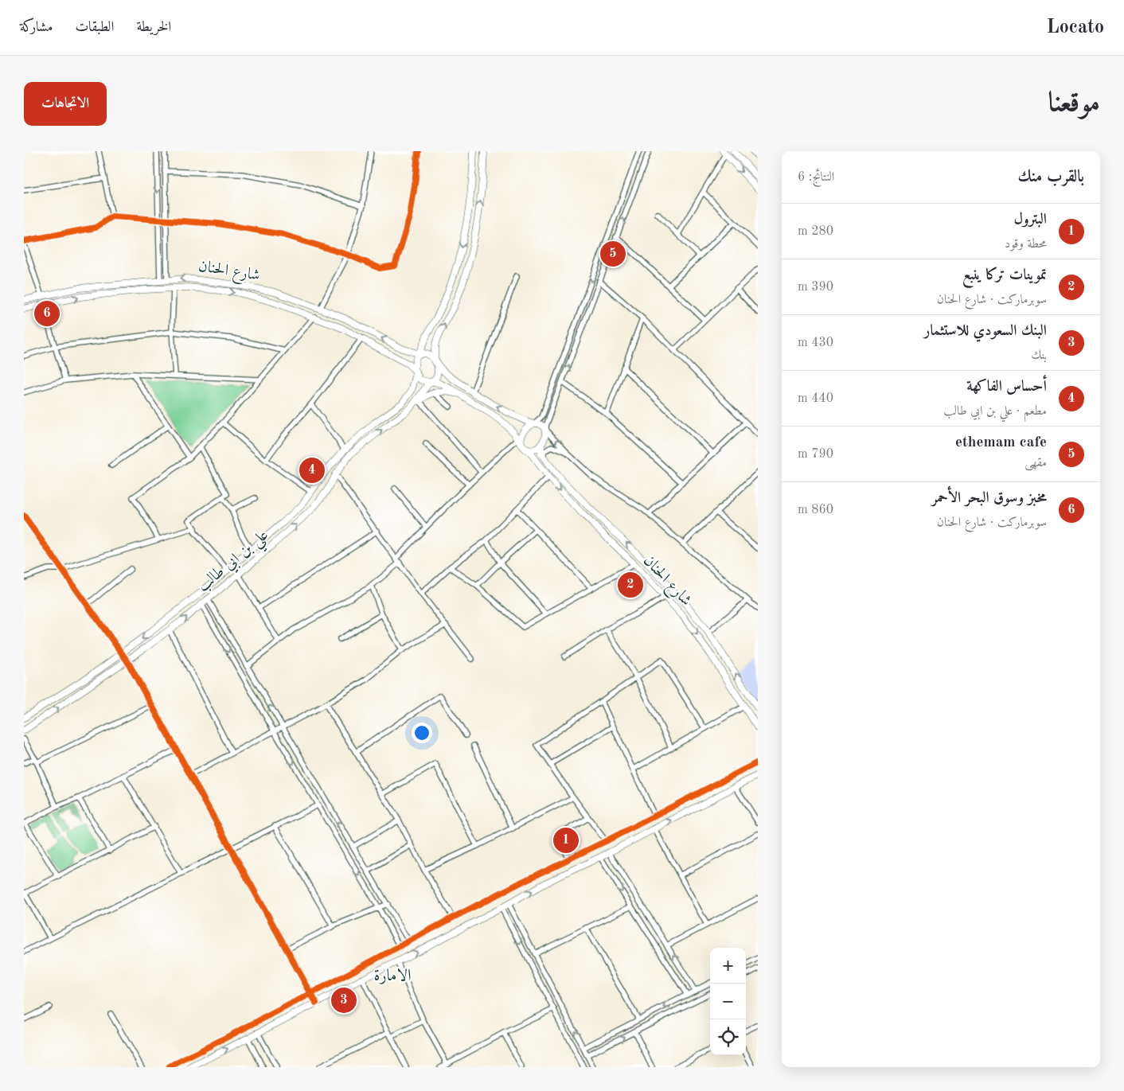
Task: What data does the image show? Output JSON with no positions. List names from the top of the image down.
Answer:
{
  "streets": {
    "main road": ["شارع الحنان", "علي بن ابي طالب"]
  },
  "crossings": [
    ["شارع الحنان", "علي بن ابي طالب"]
  ],
  "districts": ["الامارة"],
  "page": {
    "header": "Locato",
    "nav": ["الخريطة", "الطبقات", "مشاركة"],
    "title": "موقعنا",
    "buttons": "الاتجاهات",
    "heading": ["بالقرب منك", "النتائج: 6"],
    "list": [
      {
        "mark": "1",
        "name": "البترول",
        "note": "محطة وقود",
        "value": "280 m"
      },
      {
        "mark": "2",
        "name": "تموينات تركا ينبع",
        "note": "سوبرماركت · شارع الحنان",
        "value": "390 m"
      },
      {
        "mark": "3",
        "name": "البنك السعودي للاستثمار",
        "note": "بنك",
        "value": "430 m"
      },
      {
        "mark": "4",
        "name": "أحساس الفاكهة",
        "note": "مطعم · علي بن ابي طالب",
        "value": "440 m"
      },
      {
        "mark": "5",
        "name": "ethemam cafe",
        "note": "مقهى",
        "value": "790 m"
      },
      {
        "mark": "6",
        "name": "مخبز وسوق البحر الأحمر",
        "note": "سوبرماركت · شارع الحنان",
        "value": "860 m"
      }
    ],
    "pins": [
      "5",
      "6",
      "4",
      "2",
      "1",
      "3"
    ],
    "map_buttons": ["+", "−"]
  }
}
